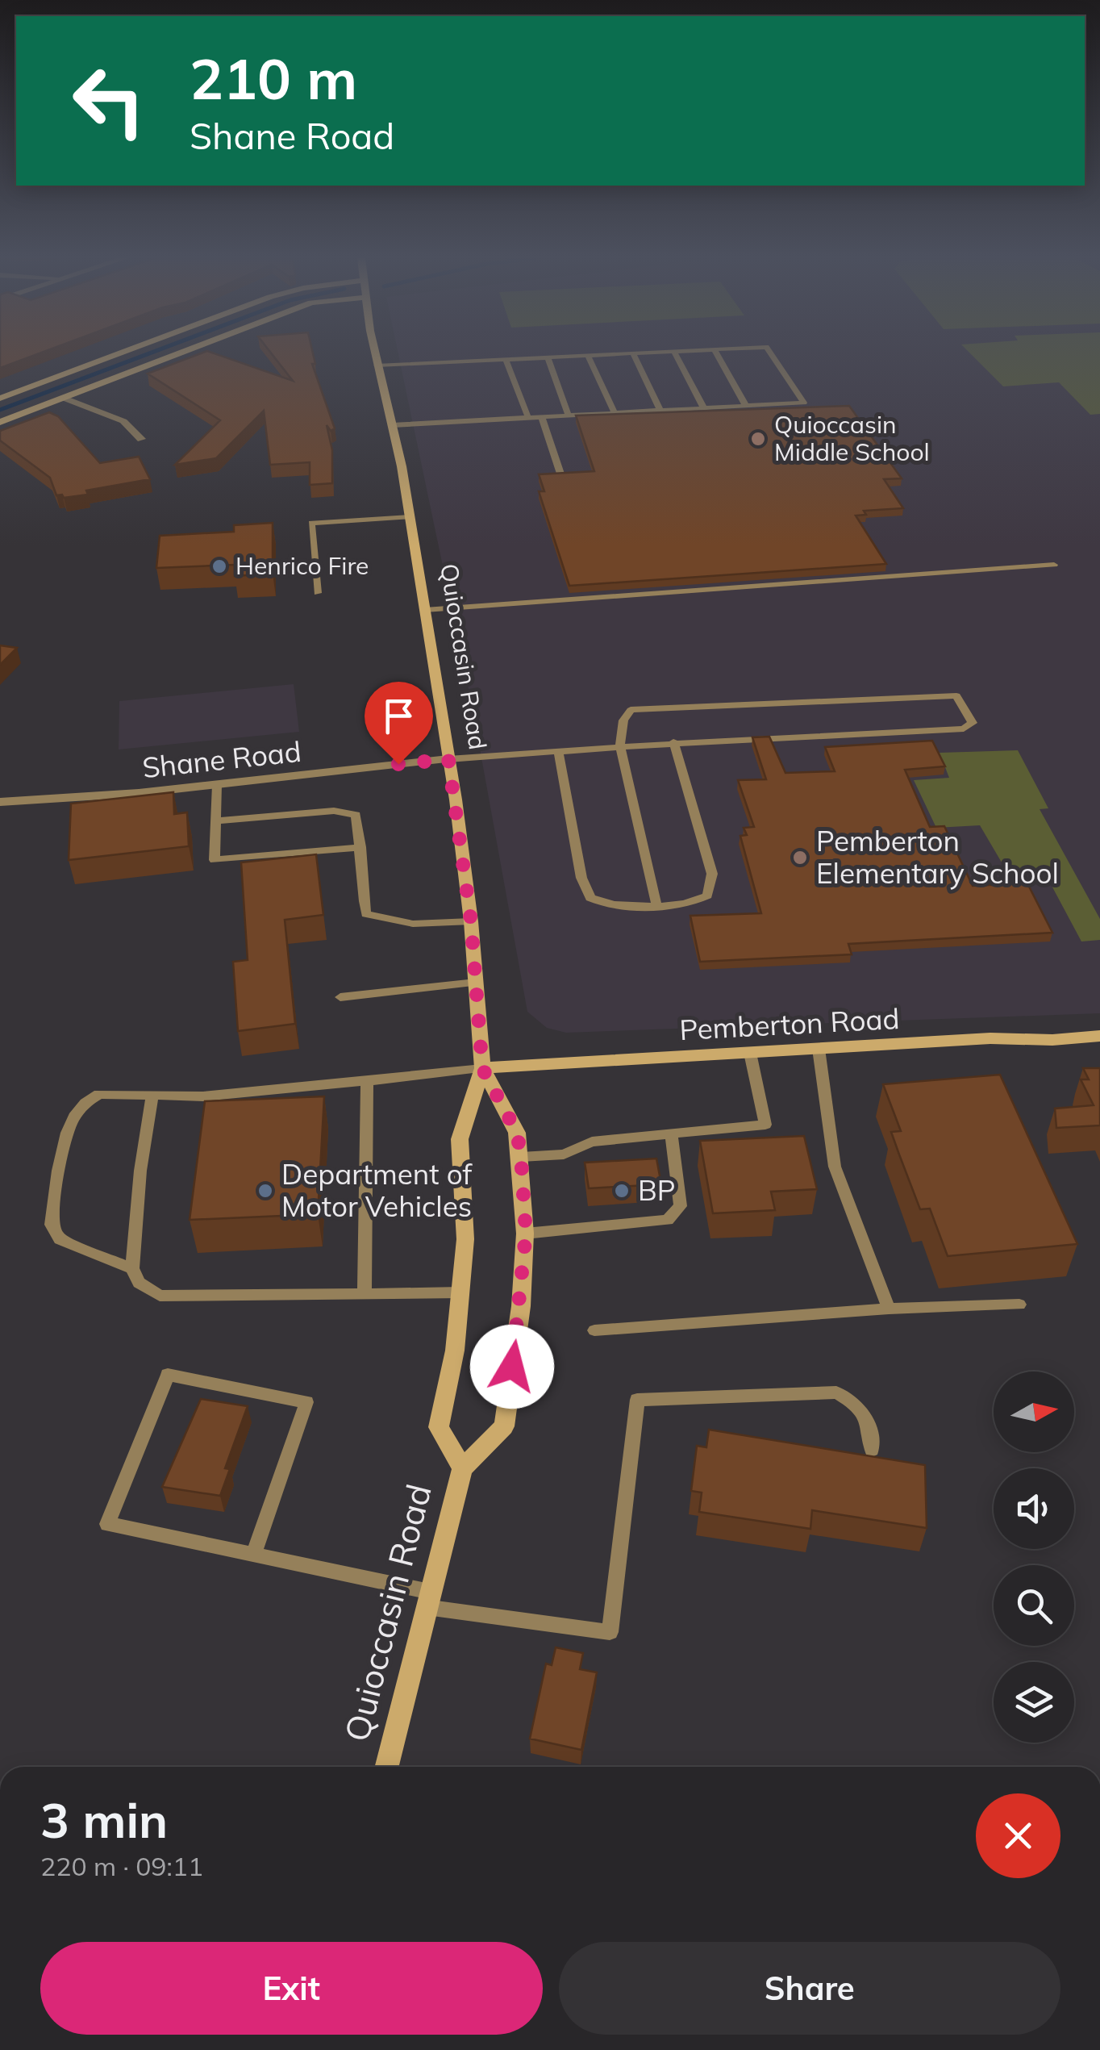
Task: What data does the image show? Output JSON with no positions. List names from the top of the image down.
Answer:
{
  "streets": {
    "main road": ["Quioccasin Road", "Pemberton Road"],
    "street": ["Shane Road"]
  },
  "crossings": [
    ["Quioccasin Road", "Shane Road"],
    ["Quioccasin Road", "Pemberton Road"]
  ],
  "places": [
    "Quioccasin Middle School",
    "Henrico Fire",
    "Pemberton Elementary School",
    "Department of Motor Vehicles",
    "BP"
  ],
  "north": "right",
  "page": {
    "turn": ["210 m", "Shane Road"],
    "heading": ["3 min", "220 m · 09:11"],
    "buttons": ["Exit", "Share"]
  }
}
